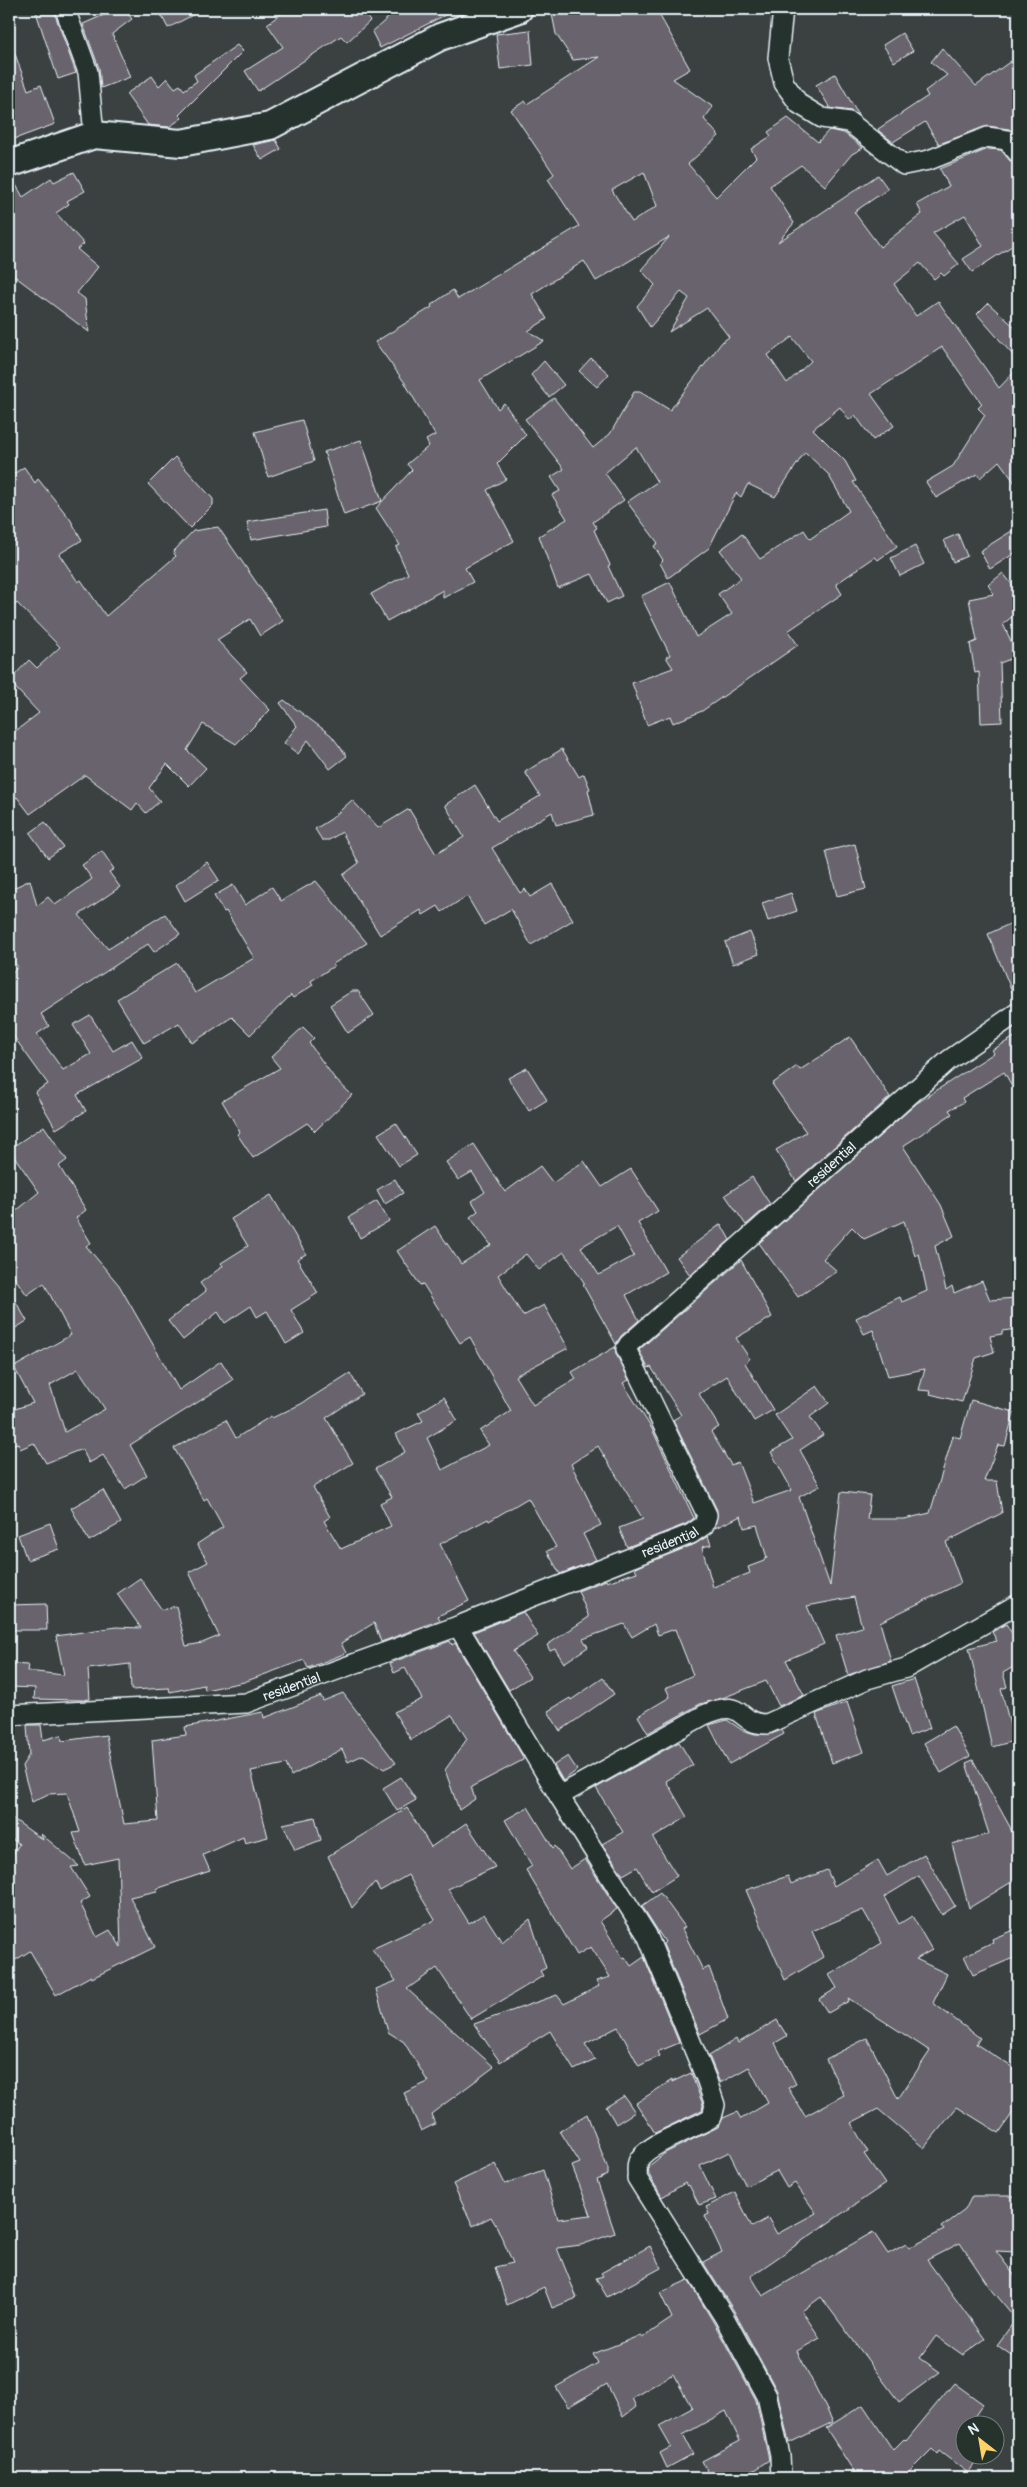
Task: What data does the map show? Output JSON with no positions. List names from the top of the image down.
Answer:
{
  "streets": {
    "street": ["residential"]
  },
  "north": "top left"
}
